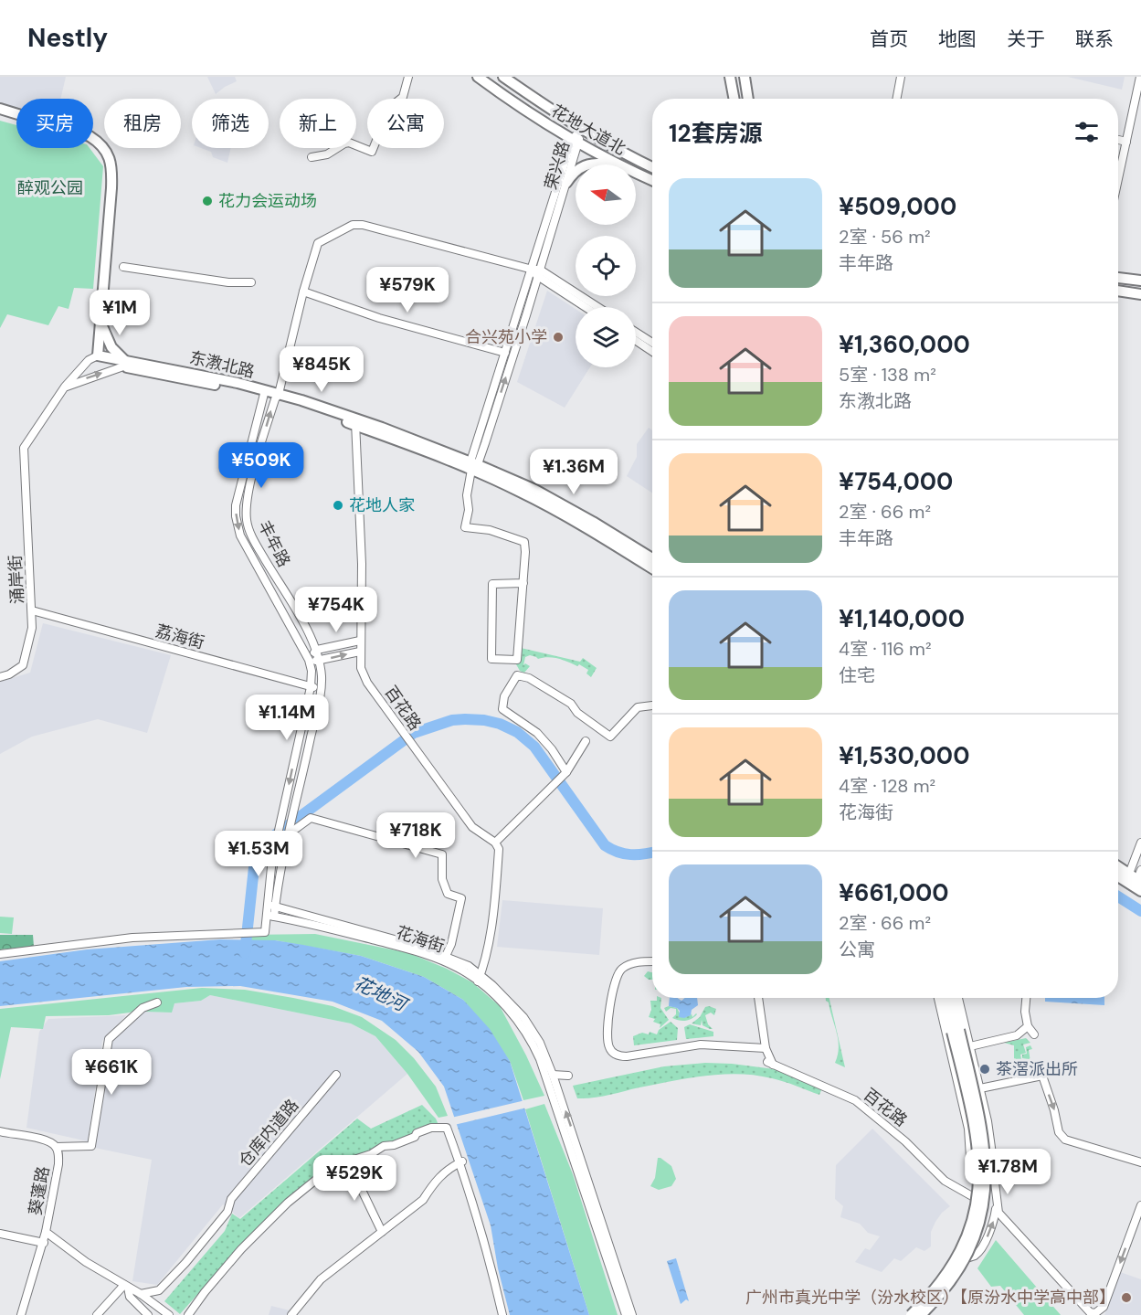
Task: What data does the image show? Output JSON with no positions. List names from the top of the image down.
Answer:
{
  "streets": {
    "main road": ["花地大道北", "东漖北路"],
    "street": [
      "荣兴路",
      "丰年路",
      "涌岸街",
      "荔海街",
      "百花路",
      "花海街",
      "仓库内道路",
      "葵蓬路"
    ]
  },
  "crossings": [
    ["花地大道北", "荣兴路"],
    ["荣兴路", "东漖北路"],
    ["荣兴路", "丰年路"],
    ["东漖北路", "丰年路"],
    ["东漖北路", "涌岸街"],
    ["东漖北路", "百花路"],
    ["丰年路", "荔海街"],
    ["丰年路", "花海街"],
    ["涌岸街", "荔海街"],
    ["仓库内道路", "葵蓬路"]
  ],
  "water": ["花地河"],
  "parks": ["醉观公园"],
  "places": [
    "花力会运动场",
    "合兴苑小学",
    "花地人家",
    "茶滘派出所",
    "广州市真光中学（汾水校区）【原汾水中学高中部】"
  ],
  "north": "left",
  "page": {
    "header": "Nestly",
    "nav": [
      "首页",
      "地图",
      "关于",
      "联系"
    ],
    "chip": [
      "买房",
      "租房",
      "筛选",
      "新上",
      "公寓"
    ],
    "heading": "12套房源",
    "list": [
      {
        "name": "¥509,000",
        "note": "2室 · 56 m² · 丰年路"
      },
      {
        "name": "¥1,360,000",
        "note": "5室 · 138 m² · 东漖北路"
      },
      {
        "name": "¥754,000",
        "note": "2室 · 66 m² · 丰年路"
      },
      {
        "name": "¥1,140,000",
        "note": "4室 · 116 m² · 住宅"
      },
      {
        "name": "¥1,530,000",
        "note": "4室 · 128 m² · 花海街"
      },
      {
        "name": "¥661,000",
        "note": "2室 · 66 m² · 公寓"
      }
    ],
    "price": [
      "¥579K",
      "¥1M",
      "¥845K",
      "¥509K",
      "¥1.36M",
      "¥754K",
      "¥1.14M",
      "¥718K",
      "¥1.53M",
      "¥661K",
      "¥1.78M",
      "¥529K"
    ]
  }
}
